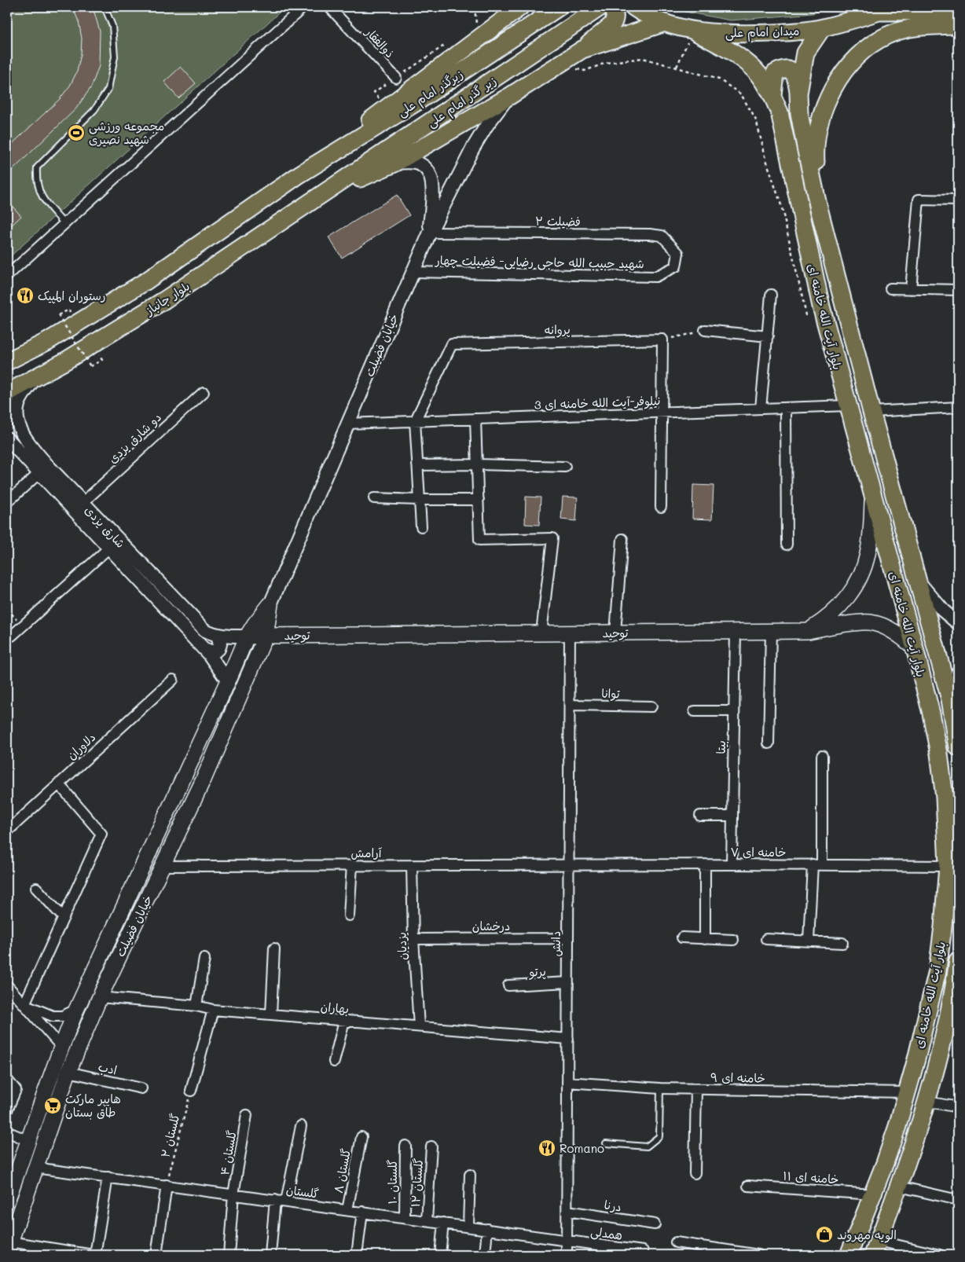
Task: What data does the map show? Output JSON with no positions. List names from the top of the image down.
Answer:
{
  "streets": {
    "main road": [
      "میدان امام علی",
      "زیرگذر امام علی",
      "زیر گذر امام علی",
      "بلوار جانباز",
      "بلوار آیت الله خامنه ای",
      "خیابان فضیلت",
      "توحید"
    ],
    "street": [
      "ذوالفقار",
      "فضیلت ۲",
      "شهید حبیب الله حاجی رضایی- فضیلت چهار",
      "پروانه",
      "نیلوفر-آیت الله خامنه ای 3",
      "دو شارق یزدی",
      "شارق یزدی",
      "توانا",
      "دلاوران",
      "بیتا",
      "خامنه ای ۷",
      "آرامش",
      "درخشان",
      "دانش",
      "یزدیان",
      "پرتو",
      "بهاران",
      "ادب",
      "خامنه ای ۹",
      "گلستان ۴",
      "گلستان ۸",
      "خامنه ای ۱۱",
      "گلستان ۱۰",
      "گلستان ۱۲",
      "گلستان",
      "درنا",
      "همدلی"
    ],
    "path": ["گلستان ۲"]
  },
  "crossings": [
    ["میدان امام علی", "بلوار آیت الله خامنه ای"],
    ["زیر گذر امام علی", "بلوار جانباز"],
    ["فضیلت ۲", "شهید حبیب الله حاجی رضایی- فضیلت چهار"],
    ["فضیلت ۲", "خیابان فضیلت"],
    ["شهید حبیب الله حاجی رضایی- فضیلت چهار", "خیابان فضیلت"],
    ["بلوار جانباز", "شارق یزدی"],
    ["بلوار آیت الله خامنه ای", "نیلوفر-آیت الله خامنه ای 3"],
    ["بلوار آیت الله خامنه ای", "توحید"],
    ["بلوار آیت الله خامنه ای", "خامنه ای ۷"],
    ["بلوار آیت الله خامنه ای", "خامنه ای ۹"],
    ["بلوار آیت الله خامنه ای", "خامنه ای ۱۱"],
    ["پروانه", "نیلوفر-آیت الله خامنه ای 3"],
    ["خیابان فضیلت", "نیلوفر-آیت الله خامنه ای 3"],
    ["خیابان فضیلت", "شارق یزدی"],
    ["خیابان فضیلت", "توحید"],
    ["خیابان فضیلت", "آرامش"],
    ["خیابان فضیلت", "بهاران"],
    ["خیابان فضیلت", "ادب"],
    ["خیابان فضیلت", "گلستان"],
    ["دو شارق یزدی", "شارق یزدی"],
    ["شارق یزدی", "توحید"],
    ["توحید", "بیتا"],
    ["توحید", "دانش"],
    ["توانا", "دانش"],
    ["بیتا", "خامنه ای ۷"],
    ["خامنه ای ۷", "آرامش"],
    ["خامنه ای ۷", "دانش"],
    ["آرامش", "دانش"],
    ["آرامش", "یزدیان"],
    ["درخشان", "دانش"],
    ["درخشان", "یزدیان"],
    ["دانش", "پرتو"],
    ["دانش", "بهاران"],
    ["دانش", "خامنه ای ۹"],
    ["دانش", "گلستان"],
    ["دانش", "درنا"],
    ["دانش", "همدلی"],
    ["یزدیان", "بهاران"],
    ["گلستان ۲", "گلستان"],
    ["گلستان ۴", "گلستان"],
    ["گلستان ۸", "گلستان"],
    ["گلستان ۱۰", "گلستان"],
    ["گلستان ۱۲", "گلستان"],
    ["گلستان", "همدلی"]
  ],
  "places": {
    "sports": ["مجموعه ورزشی شهید نصیری"],
    "restaurant": ["رستوران المپیک", "Romano"],
    "supermarket": ["هایپر مارکت طاق بستان"],
    "shop": ["الویه مهروند"]
  }
}
